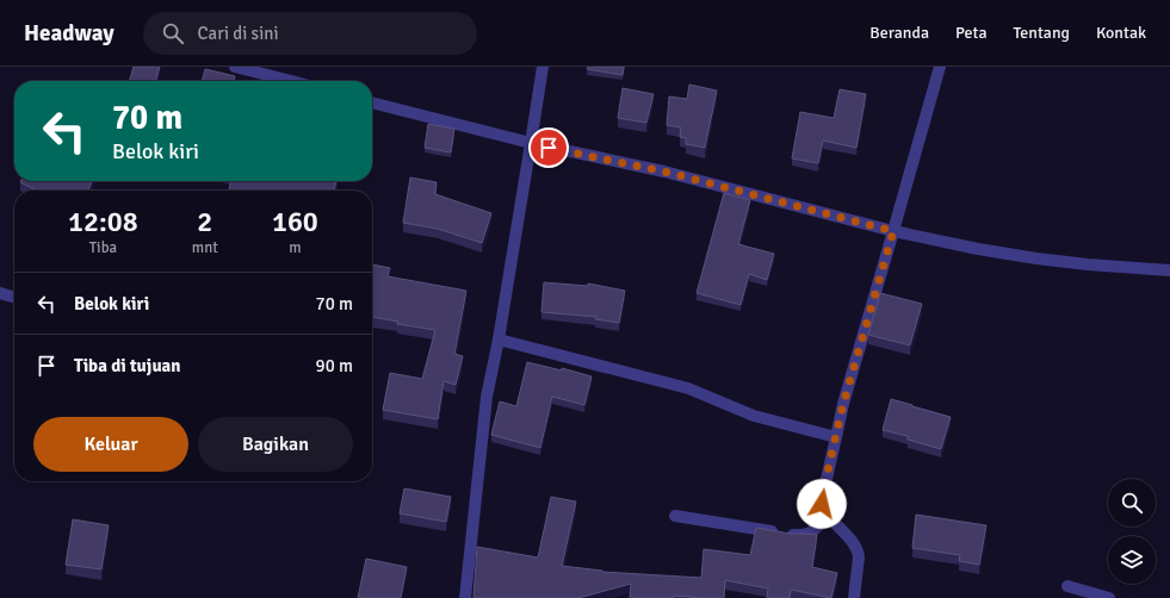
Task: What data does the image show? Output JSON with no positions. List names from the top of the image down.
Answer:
{
  "page": {
    "header": "Headway",
    "search": "Cari di sini",
    "nav": [
      "Beranda",
      "Peta",
      "Tentang",
      "Kontak"
    ],
    "turn": ["70 m", "Belok kiri"],
    "eta": [
      "12:08",
      "Tiba",
      "2",
      "mnt",
      "160",
      "m"
    ],
    "list": [
      {
        "name": "Belok kiri",
        "value": "70 m"
      },
      {
        "name": "Tiba di tujuan",
        "value": "90 m"
      }
    ],
    "buttons": ["Keluar", "Bagikan"]
  }
}
